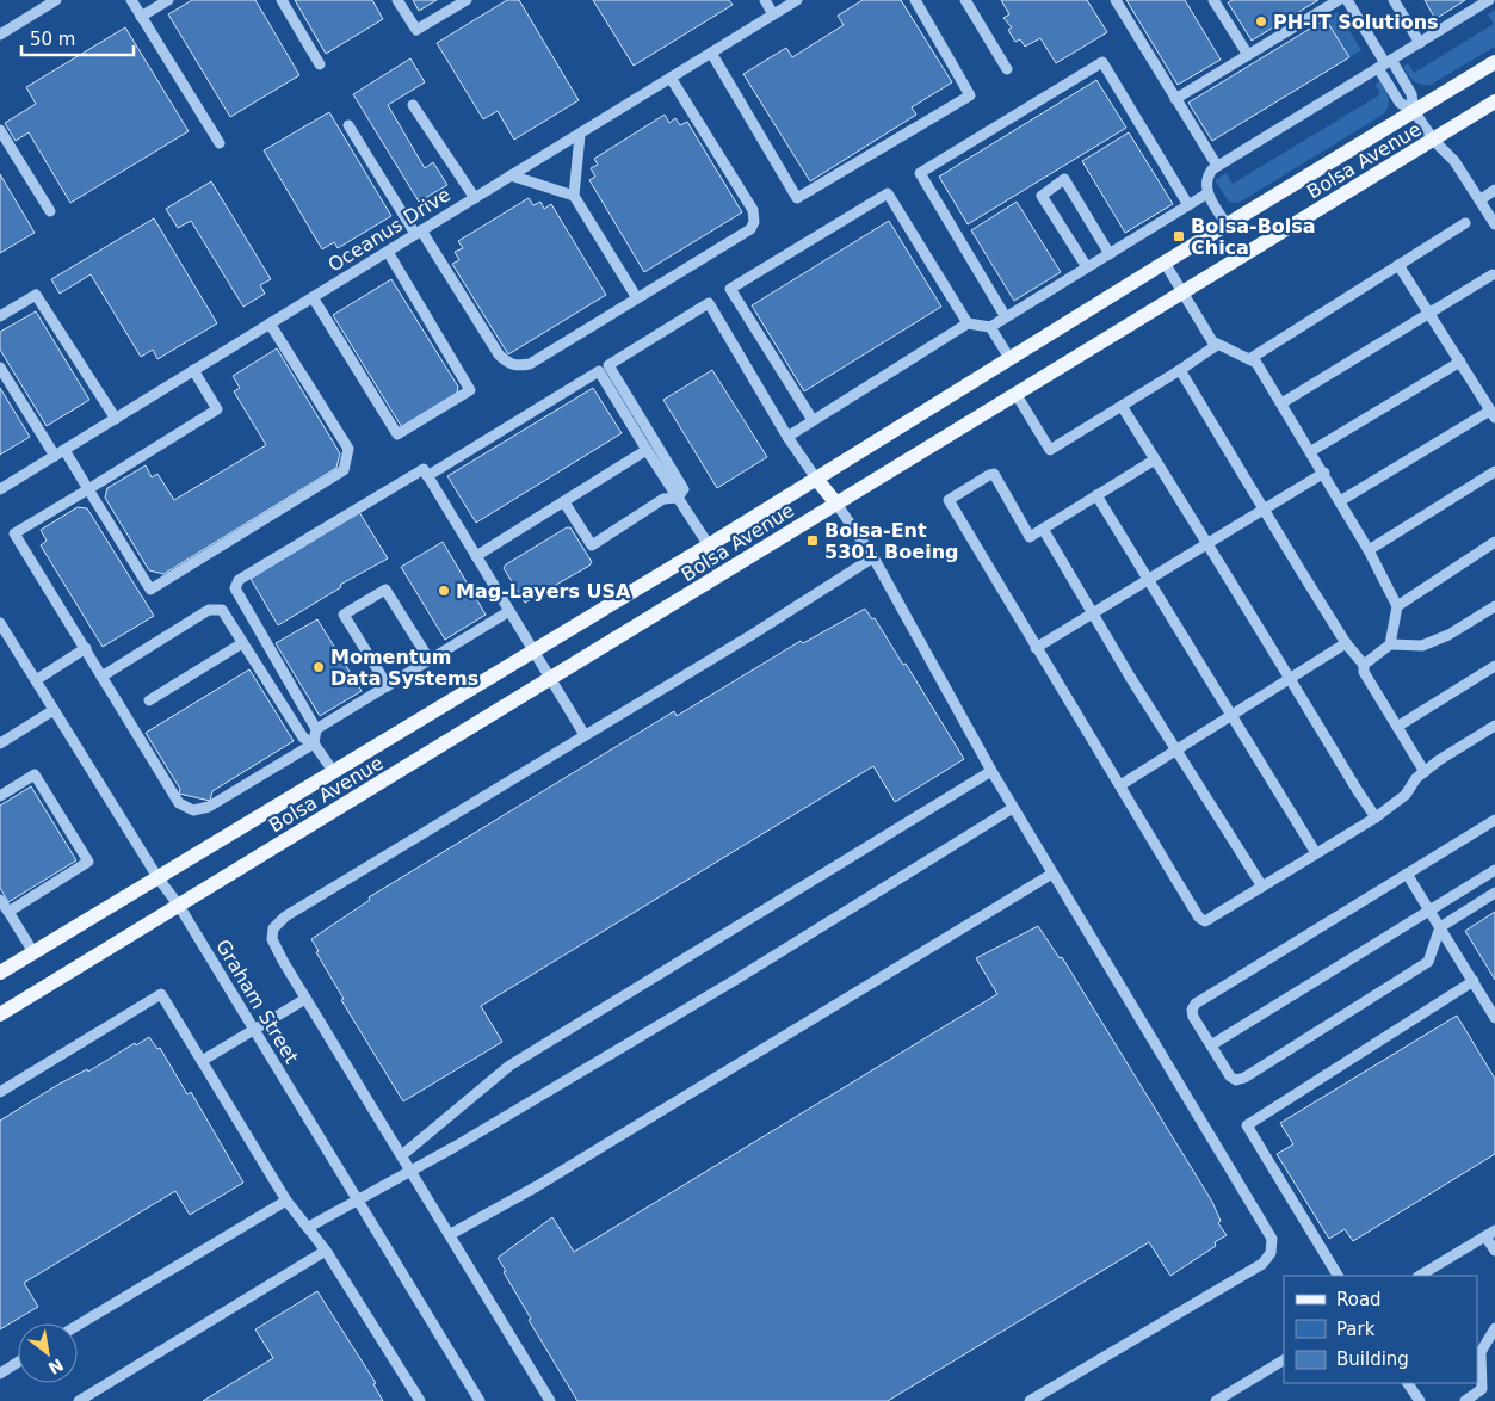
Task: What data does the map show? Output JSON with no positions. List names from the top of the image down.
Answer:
{
  "streets": {
    "main road": ["Bolsa Avenue"],
    "street": ["Oceanus Drive", "Graham Street"]
  },
  "crossings": [
    ["Bolsa Avenue", "Graham Street"]
  ],
  "places": {
    "other": ["PH-IT Solutions", "Mag-Layers USA", "Momentum Data Systems"],
    "transit": ["Bolsa-Bolsa Chica", "Bolsa-Ent 5301 Boeing"]
  },
  "legend": ["Road", "Park", "Building"],
  "scale_bar": "50 m",
  "north": "bottom right"
}
